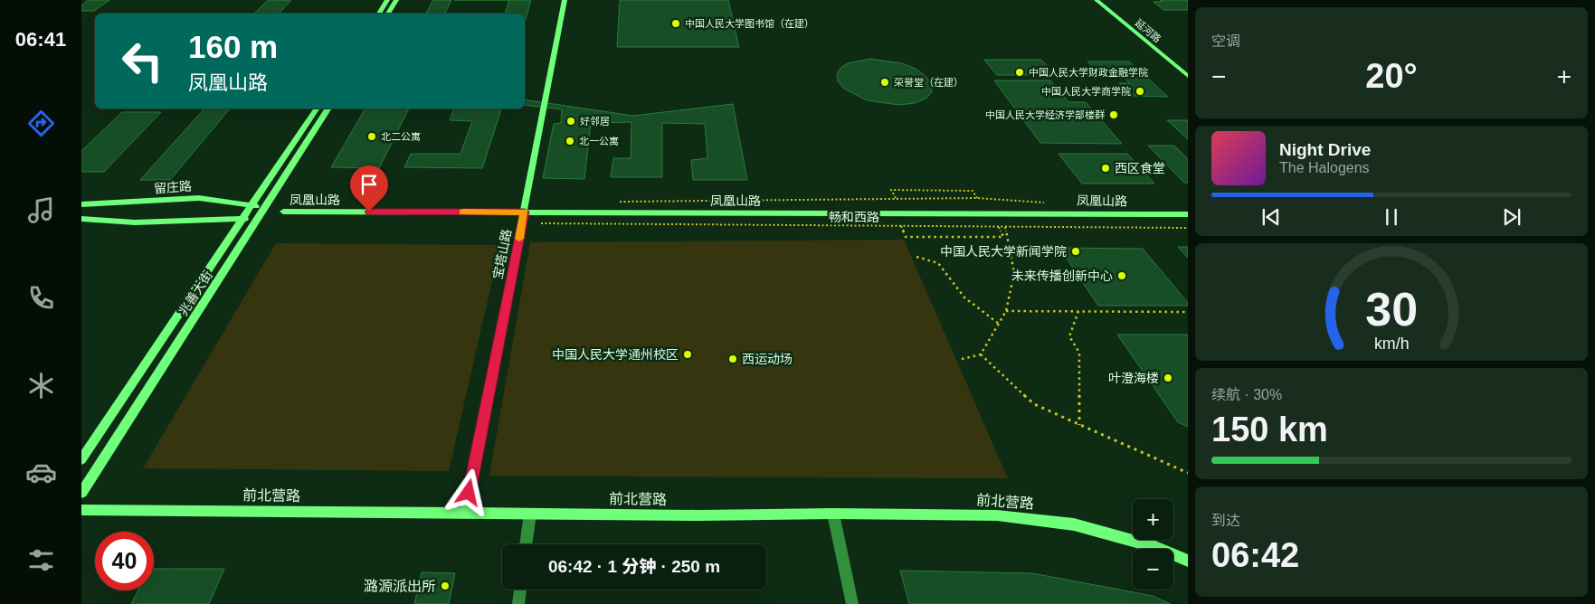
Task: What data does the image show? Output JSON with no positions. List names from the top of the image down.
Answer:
{
  "streets": {
    "street": [
      "延河路",
      "留庄路",
      "凤凰山路",
      "宝塔山路",
      "兆善大街",
      "前北营路"
    ],
    "path": ["畅和西路"]
  },
  "crossings": [
    ["留庄路", "兆善大街"],
    ["凤凰山路", "畅和西路"],
    ["凤凰山路", "宝塔山路"],
    ["畅和西路", "宝塔山路"],
    ["宝塔山路", "前北营路"]
  ],
  "places": [
    "中国人民大学图书馆（在建）",
    "中国人民大学财政金融学院",
    "荣誉堂（在建）",
    "中国人民大学商学院",
    "中国人民大学经济学部楼群",
    "好邻居",
    "北二公寓",
    "北一公寓",
    "西区食堂",
    "中国人民大学新闻学院",
    "未来传播创新中心",
    "中国人民大学通州校区",
    "西运动场",
    "叶澄海楼",
    "潞源派出所"
  ],
  "page": {
    "tabs": "06:41",
    "tile": [
      "空调",
      ["续航 · 30%", "150 km"],
      ["到达", "06:42"]
    ],
    "turn": ["160 m", "凤凰山路"],
    "heat": ["−", "20°", "+"],
    "song": ["Night Drive", "The Halogens"],
    "map_buttons": ["+", "−"],
    "limit": "40",
    "trip": "06:42 · 1 分钟 · 250 m",
    "gauge": ["30", "km/h"]
  }
}
